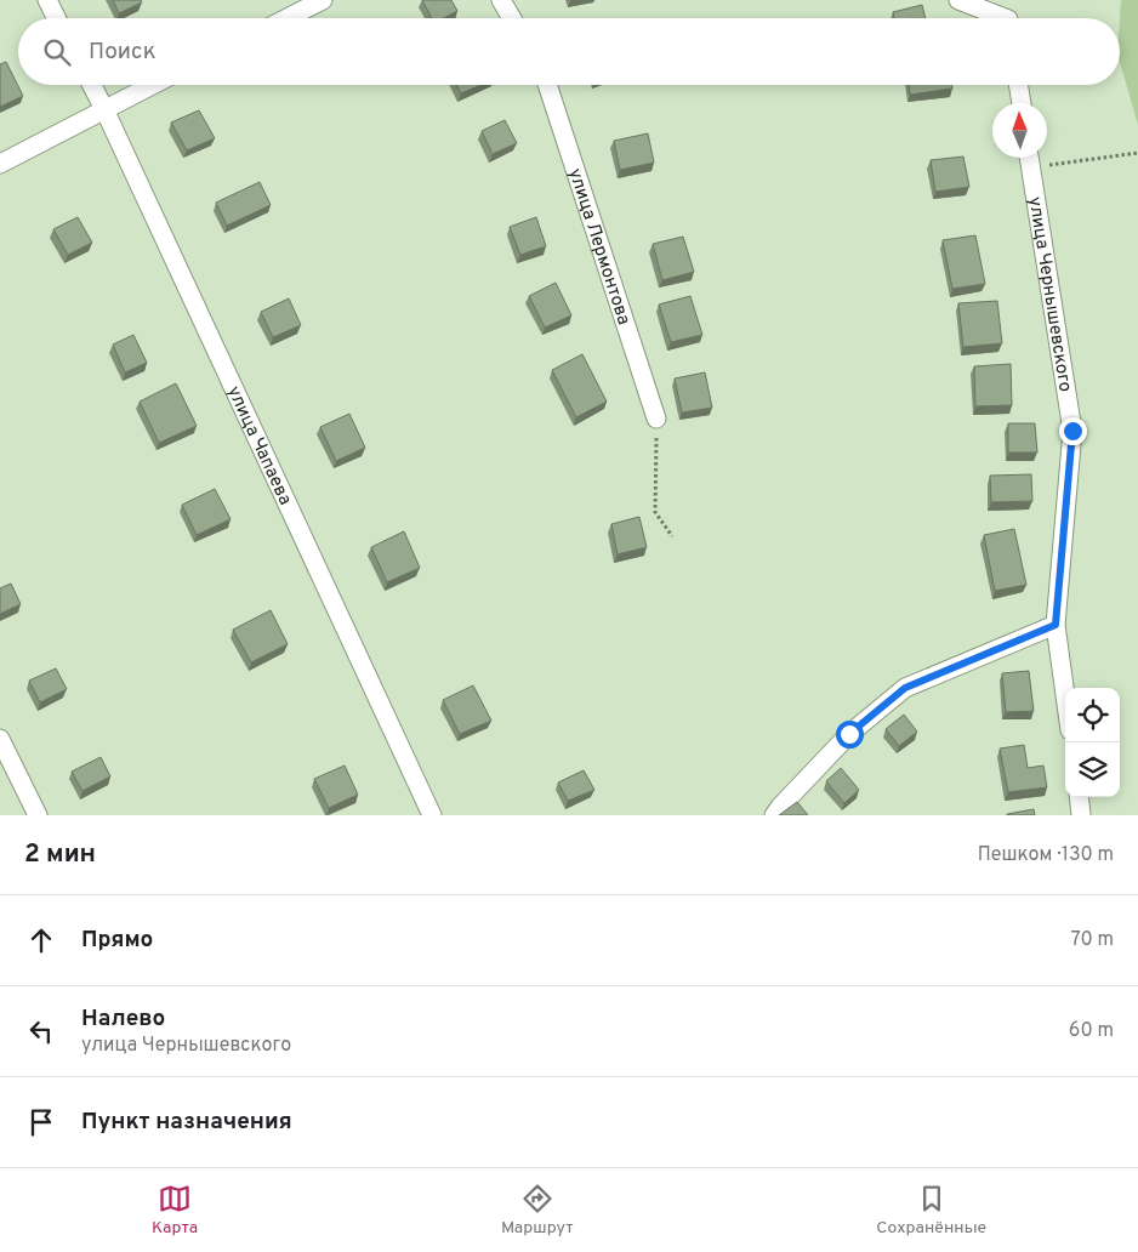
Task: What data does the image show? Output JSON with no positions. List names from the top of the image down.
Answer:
{
  "streets": {
    "street": ["улица Лермонтова", "улица Чернышевского", "улица Чапаева"]
  },
  "north": "top",
  "page": {
    "search": "Поиск",
    "heading": ["2 мин", "Пешком · 130 m"],
    "list": [
      ["Прямо", "70 m"],
      ["Налево", "улица Чернышевского", "60 m"],
      "Пункт назначения"
    ],
    "nav": ["Карта", "Маршрут", "Сохранённые"]
  }
}
